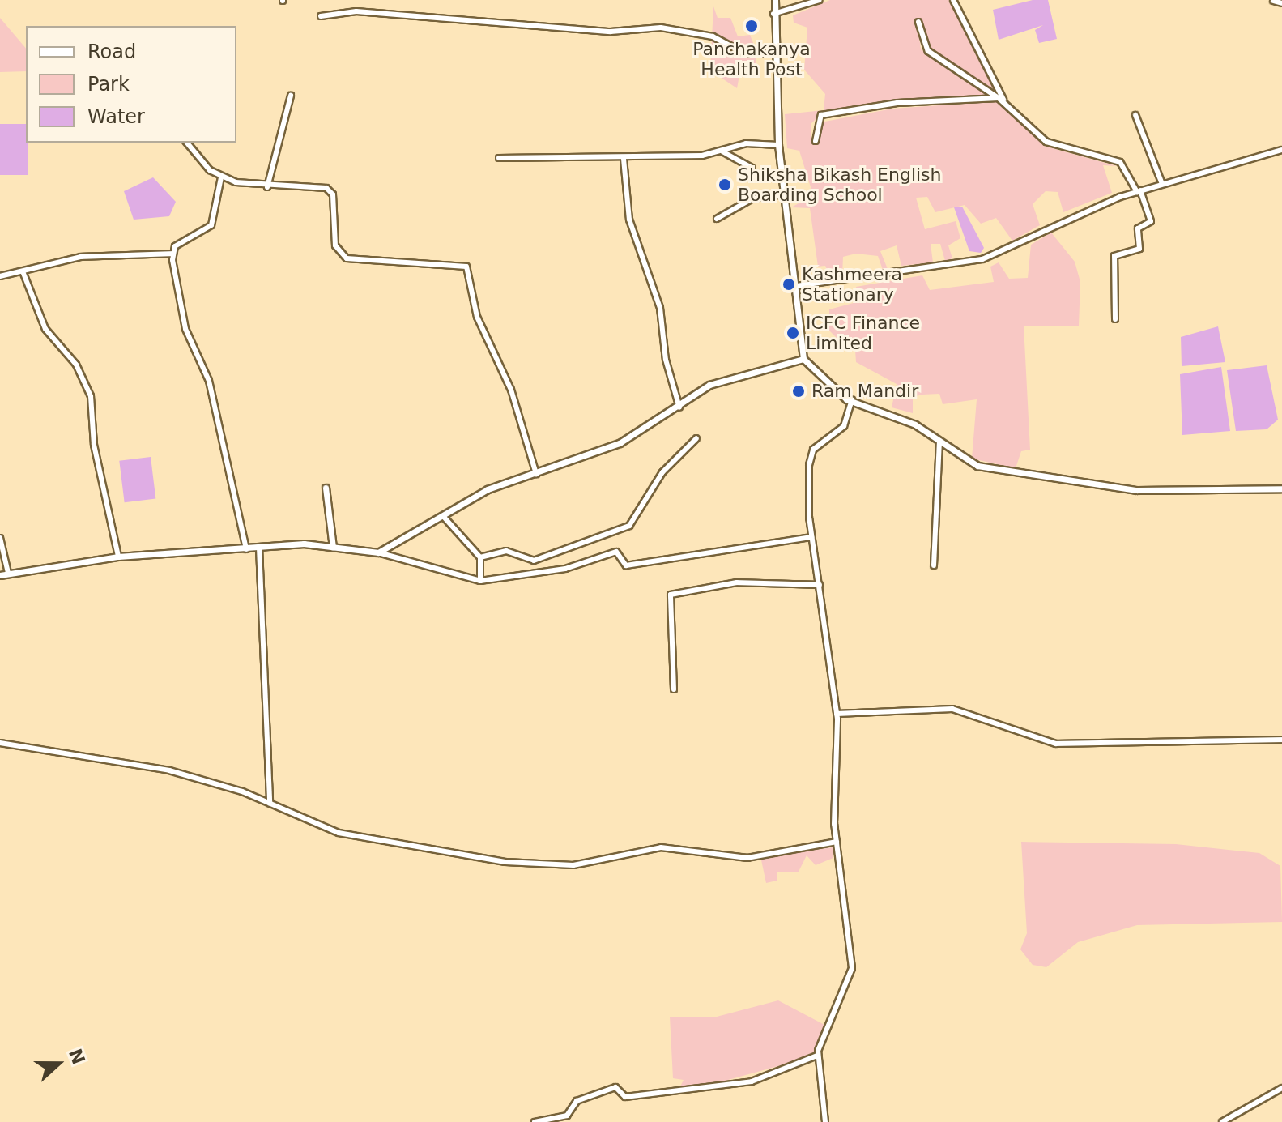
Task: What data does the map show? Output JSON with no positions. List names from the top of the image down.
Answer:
{
  "places": [
    "Panchakanya Health Post",
    "Shiksha Bikash English Boarding School",
    "Kashmeera Stationary",
    "ICFC Finance Limited",
    "Ram Mandir"
  ],
  "legend": ["Road", "Park", "Water"],
  "north": "right"
}
